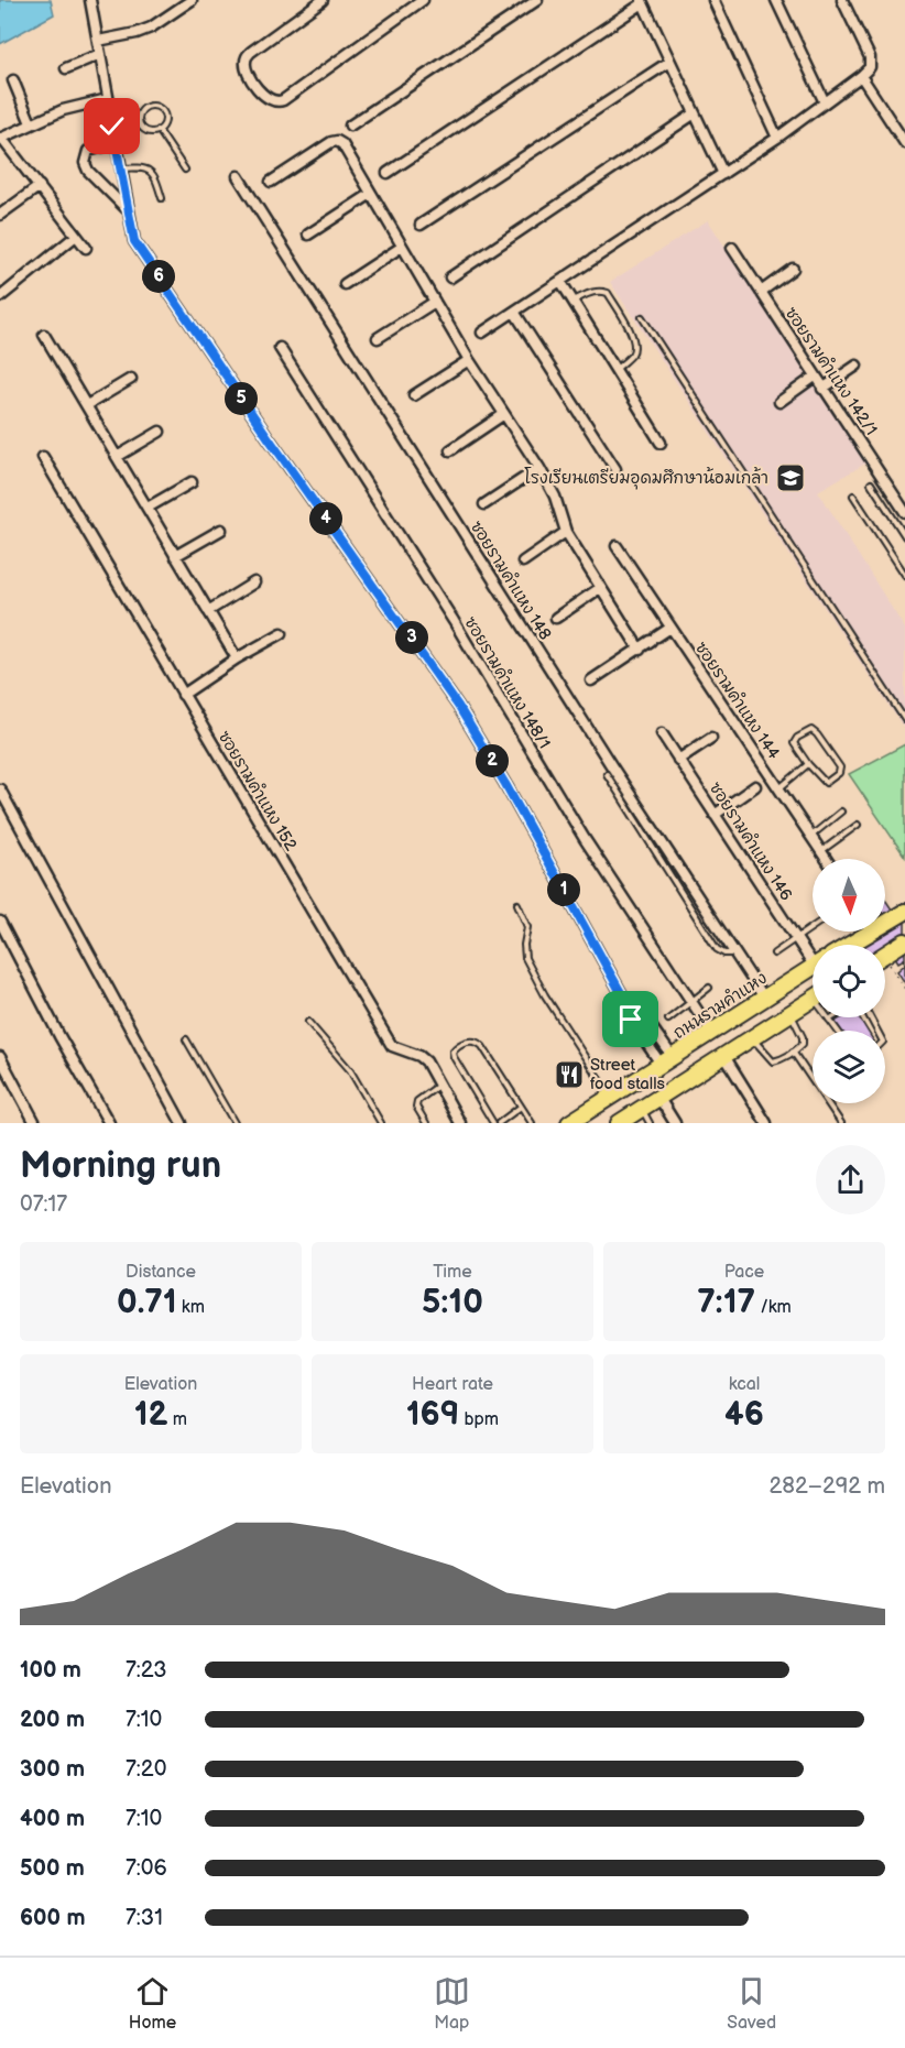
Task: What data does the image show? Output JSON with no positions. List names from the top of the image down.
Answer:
{
  "streets": {
    "main road": ["ถนนรามคำแหง"],
    "street": [
      "ซอยรามคำแหง 142/1",
      "ซอยรามคำแหง 148",
      "ซอยรามคำแหง 148/1",
      "ซอยรามคำแหง 144",
      "ซอยรามคำแหง 152",
      "ซอยรามคำแหง 146"
    ]
  },
  "crossings": [
    ["ซอยรามคำแหง 148", "ถนนรามคำแหง"],
    ["ซอยรามคำแหง 148/1", "ถนนรามคำแหง"]
  ],
  "places": {
    "school or university": ["โรงเรียนเตรียมอุดมศึกษาน้อมเกล้า"],
    "restaurant": ["Street food stalls"]
  },
  "north": "bottom",
  "page": {
    "pins": [
      "6",
      "5",
      "4",
      "3",
      "2",
      "1"
    ],
    "heading": ["Morning run", "07:17"],
    "stats": [
      ["Distance", "0.71 km"],
      ["Time", "5:10"],
      ["Pace", "7:17 /km"],
      ["Elevation", "12 m"],
      ["Heart rate", "169 bpm"],
      ["kcal", "46"]
    ],
    "chart": ["Elevation", "282–292 m"],
    "list": [
      {
        "name": "100 m",
        "note": "7:23"
      },
      {
        "name": "200 m",
        "note": "7:10"
      },
      {
        "name": "300 m",
        "note": "7:20"
      },
      {
        "name": "400 m",
        "note": "7:10"
      },
      {
        "name": "500 m",
        "note": "7:06"
      },
      {
        "name": "600 m",
        "note": "7:31"
      }
    ],
    "tabs": ["Home", "Map", "Saved"]
  }
}
